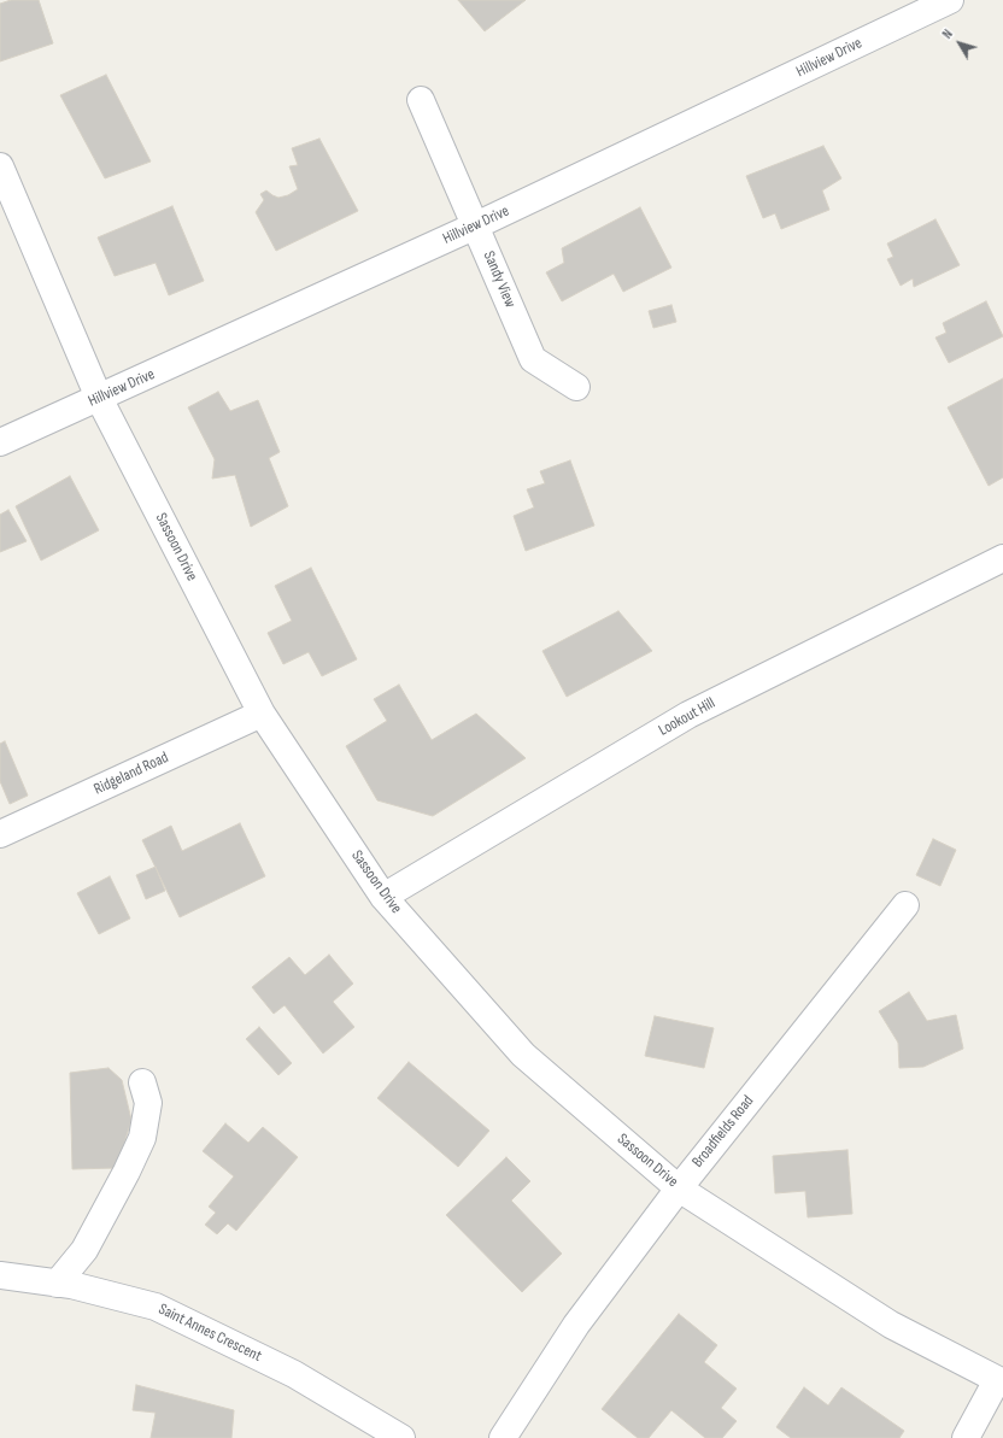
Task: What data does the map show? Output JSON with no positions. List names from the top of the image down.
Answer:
{
  "streets": {
    "street": [
      "Hillview Drive",
      "Sandy View",
      "Sassoon Drive",
      "Lookout Hill",
      "Ridgeland Road",
      "Broadfields Road",
      "Saint Annes Crescent"
    ]
  },
  "crossings": [
    ["Hillview Drive", "Sandy View"],
    ["Hillview Drive", "Sassoon Drive"],
    ["Sassoon Drive", "Lookout Hill"],
    ["Sassoon Drive", "Ridgeland Road"],
    ["Sassoon Drive", "Broadfields Road"]
  ],
  "north": "top left"
}
